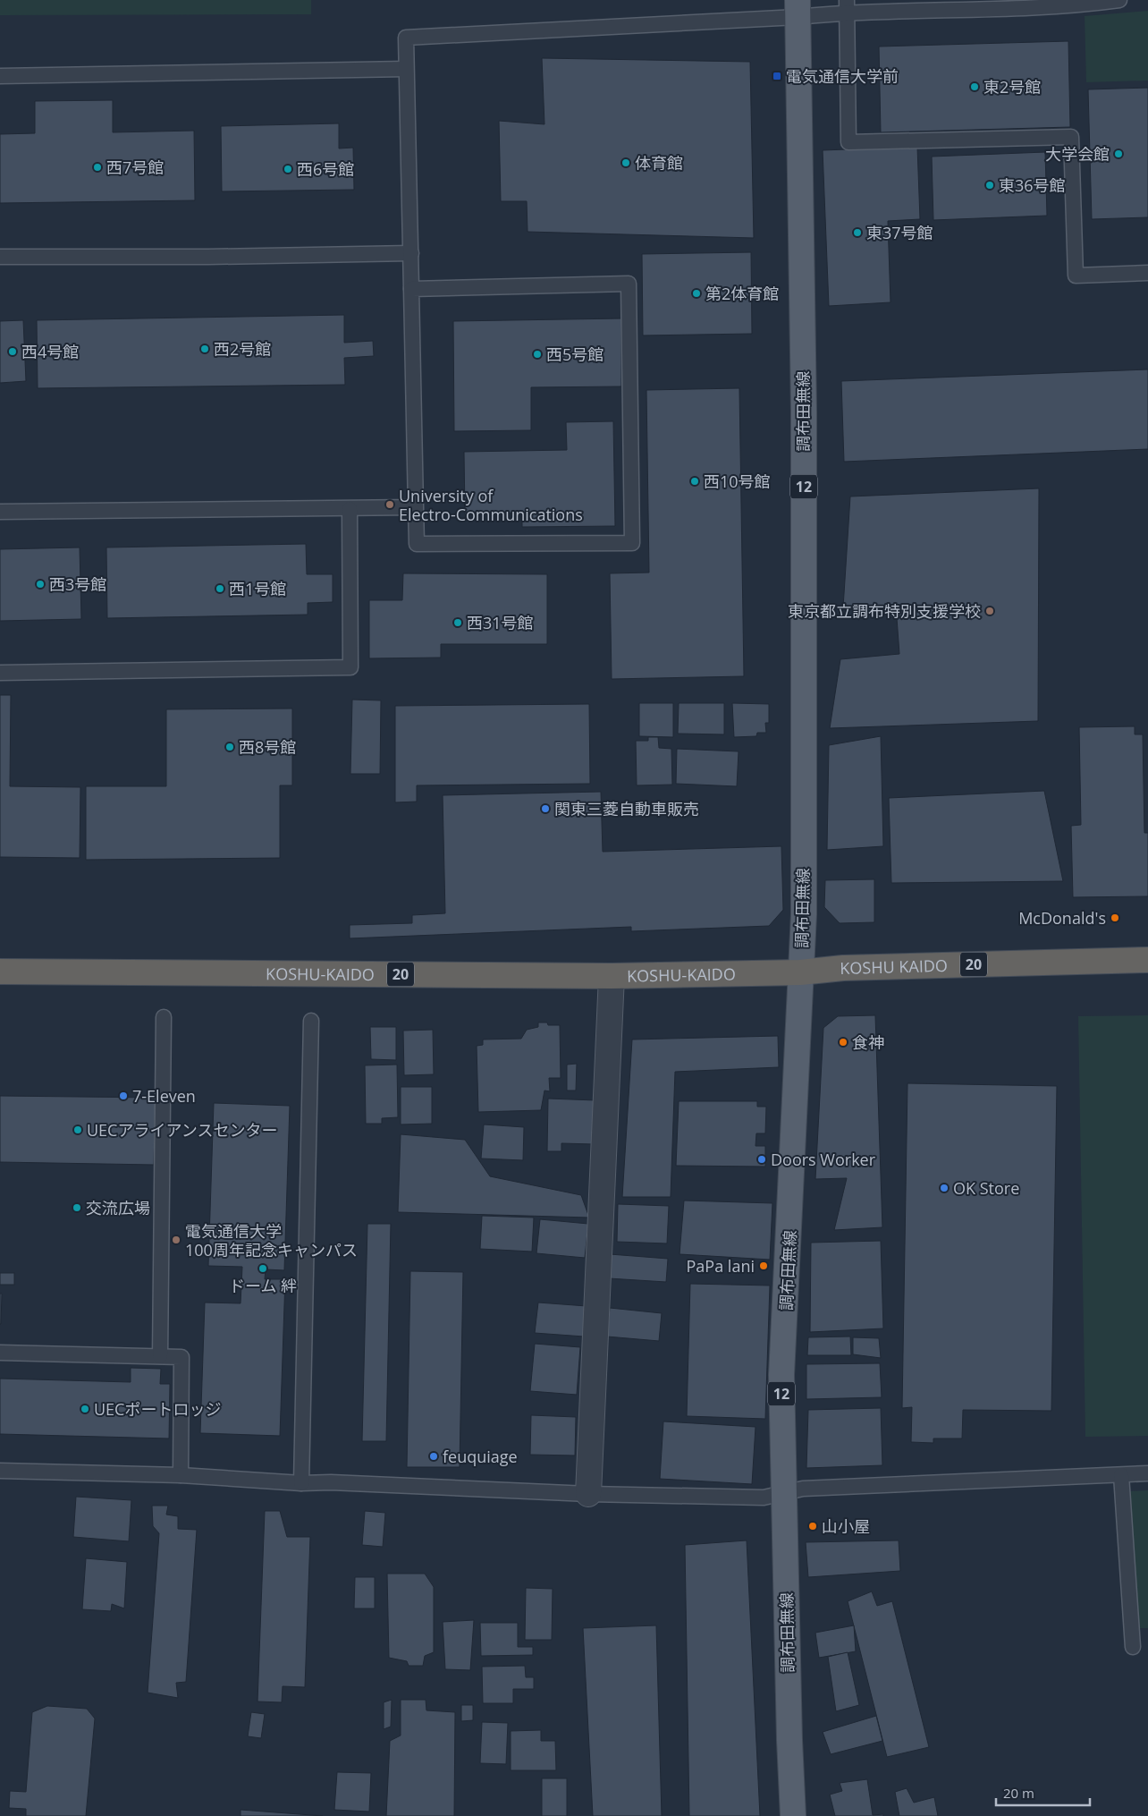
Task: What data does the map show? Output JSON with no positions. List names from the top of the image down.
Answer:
{
  "streets": {
    "highway": ["20", "KOSHU KAIDO", "KOSHU-KAIDO"],
    "main road": ["調布田無線", "12"]
  },
  "crossings": [
    ["調布田無線", "KOSHU KAIDO"],
    ["調布田無線", "KOSHU-KAIDO"],
    ["KOSHU KAIDO", "KOSHU-KAIDO"]
  ],
  "places": {
    "transit": ["電気通信大学前"],
    "other": [
      "東2号館",
      "大学会館",
      "体育館",
      "西7号館",
      "西6号館",
      "東36号館",
      "東37号館",
      "第2体育館",
      "西2号館",
      "西4号館",
      "西5号館",
      "西10号館",
      "University of Electro-Communications",
      "西3号館",
      "西1号館",
      "東京都立調布特別支援学校",
      "西31号館",
      "西8号館",
      "関東三菱自動車販売",
      "McDonald's",
      "食神",
      "7-Eleven",
      "UECアライアンスセンター",
      "Doors Worker",
      "OK Store",
      "交流広場",
      "電気通信大学 100周年記念キャンパス",
      "PaPa lani",
      "ドーム 絆",
      "UECポートロッジ",
      "feuquiage",
      "山小屋"
    ]
  },
  "scale_bar": "20 m"
}
